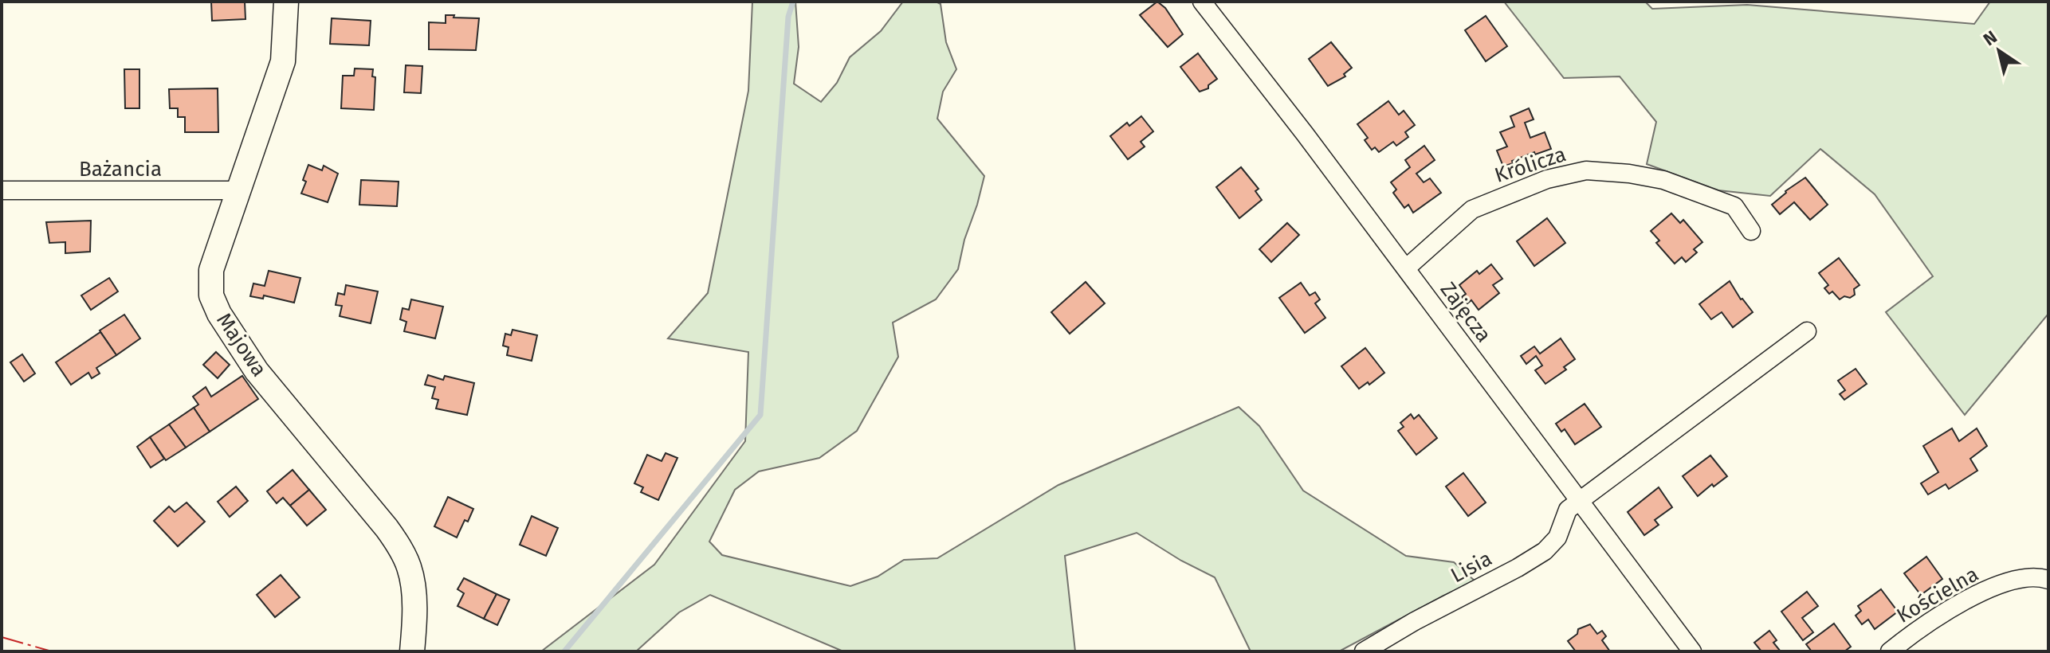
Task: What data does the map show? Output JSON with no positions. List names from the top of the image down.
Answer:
{
  "streets": {
    "street": [
      "Królicza",
      "Bażancia",
      "Zajęcza",
      "Majowa",
      "Lisia",
      "Kościelna"
    ]
  },
  "crossings": [
    ["Królicza", "Zajęcza"],
    ["Bażancia", "Majowa"],
    ["Zajęcza", "Lisia"]
  ],
  "north": "top left"
}
